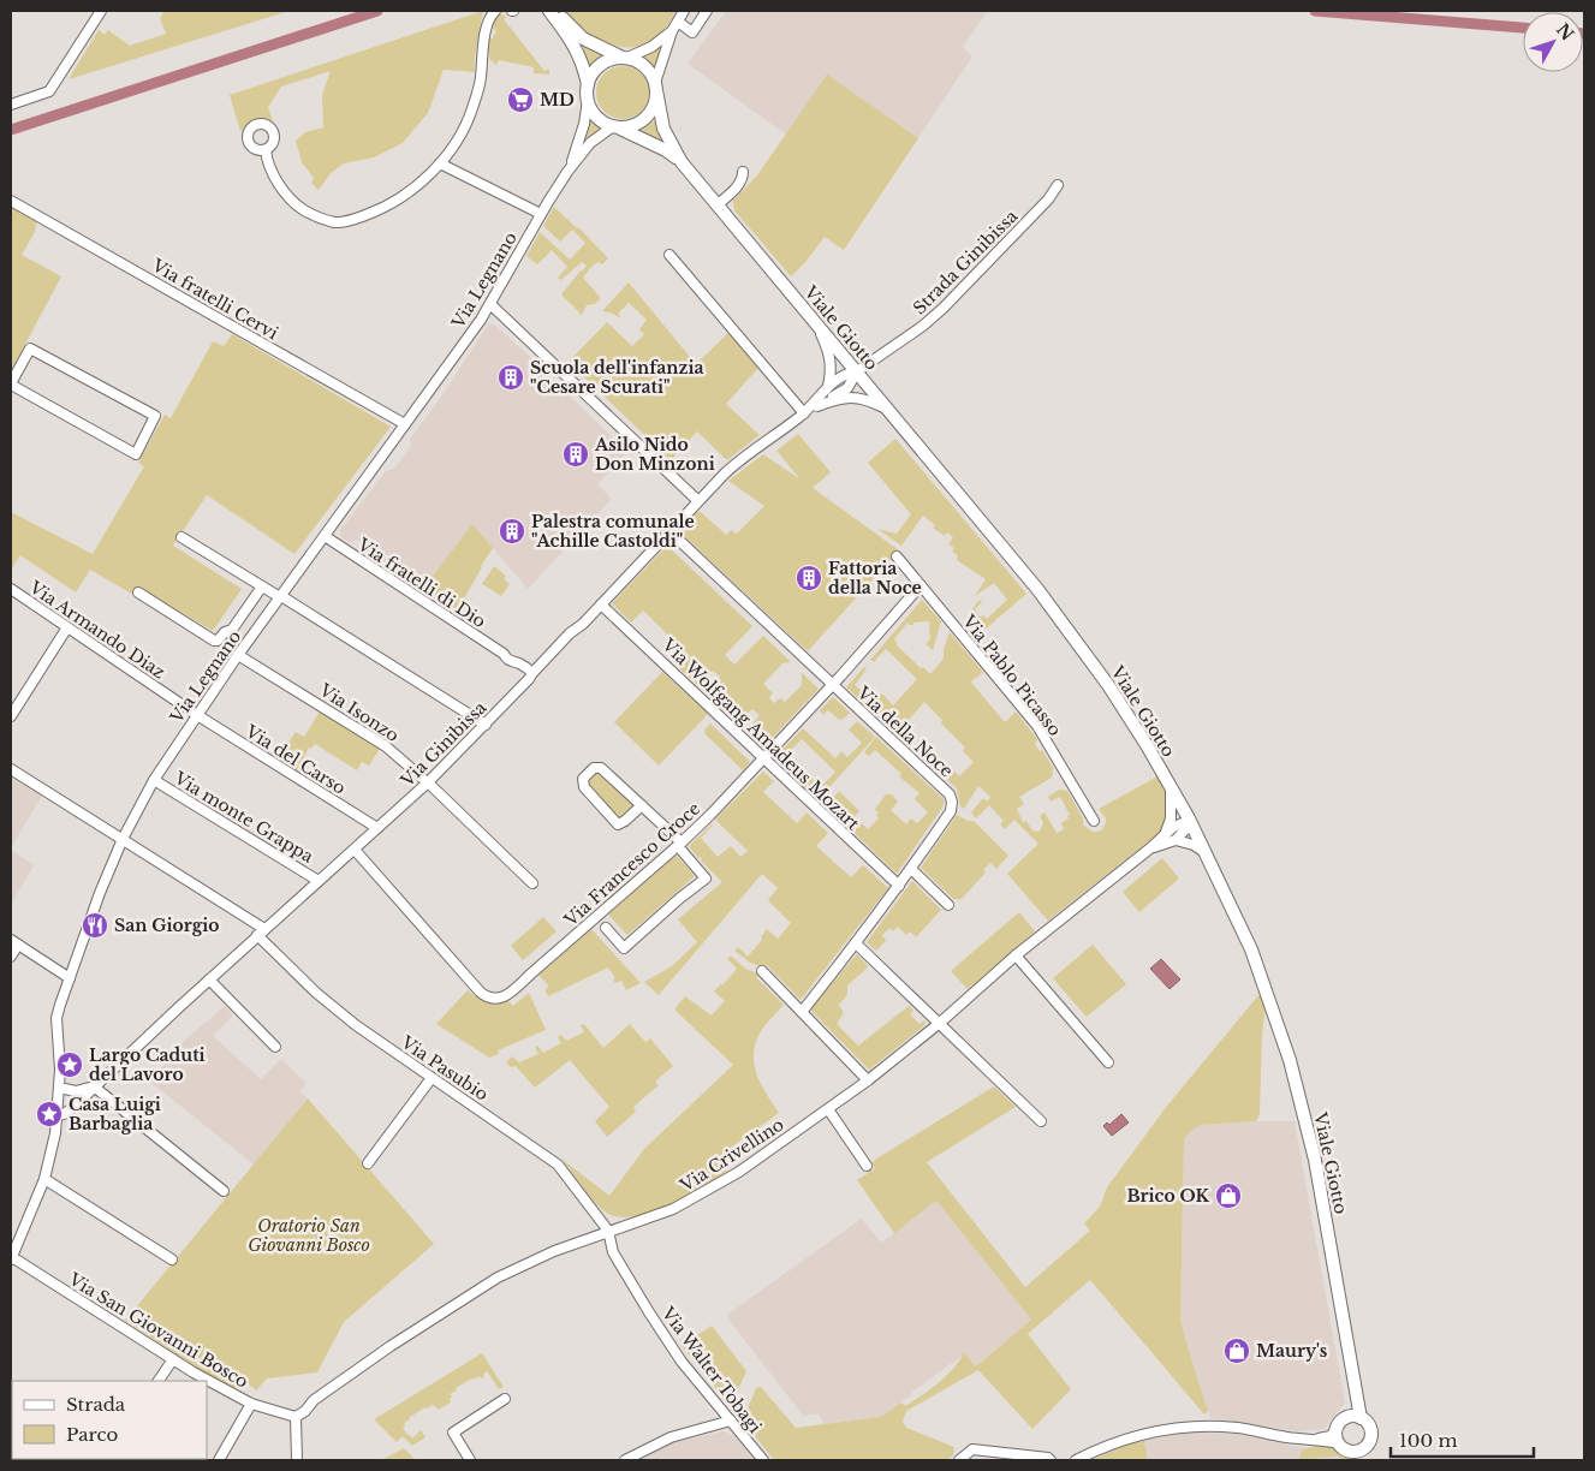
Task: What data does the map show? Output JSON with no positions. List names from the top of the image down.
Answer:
{
  "streets": {
    "main road": ["Viale Giotto"],
    "street": [
      "Strada Ginibissa",
      "Via Legnano",
      "Via fratelli Cervi",
      "Via fratelli di Dio",
      "Via Armando Diaz",
      "Via Pablo Picasso",
      "Via Isonzo",
      "Via della Noce",
      "Via Wolfgang Amadeus Mozart",
      "Via Ginibissa",
      "Via del Carso",
      "Via monte Grappa",
      "Via Francesco Croce",
      "Via Pasubio",
      "Via Crivellino",
      "Via San Giovanni Bosco",
      "Via Walter Tobagi"
    ]
  },
  "crossings": [
    ["Strada Ginibissa", "Viale Giotto"],
    ["Strada Ginibissa", "Via Ginibissa"],
    ["Via Legnano", "Via fratelli Cervi"],
    ["Via Legnano", "Viale Giotto"],
    ["Via Legnano", "Via fratelli di Dio"],
    ["Via Legnano", "Via Armando Diaz"],
    ["Via Legnano", "Via Isonzo"],
    ["Via Legnano", "Via Ginibissa"],
    ["Via Legnano", "Via del Carso"],
    ["Via Legnano", "Via monte Grappa"],
    ["Via Legnano", "Via Pasubio"],
    ["Via Legnano", "Via San Giovanni Bosco"],
    ["Viale Giotto", "Via Ginibissa"],
    ["Viale Giotto", "Via Crivellino"],
    ["Via fratelli di Dio", "Via Ginibissa"],
    ["Via Armando Diaz", "Via del Carso"],
    ["Via Pablo Picasso", "Via Francesco Croce"],
    ["Via Isonzo", "Via Ginibissa"],
    ["Via della Noce", "Via Wolfgang Amadeus Mozart"],
    ["Via della Noce", "Via Ginibissa"],
    ["Via della Noce", "Via Francesco Croce"],
    ["Via Wolfgang Amadeus Mozart", "Via Ginibissa"],
    ["Via Wolfgang Amadeus Mozart", "Via Francesco Croce"],
    ["Via Ginibissa", "Via del Carso"],
    ["Via Ginibissa", "Via monte Grappa"],
    ["Via Ginibissa", "Via Francesco Croce"],
    ["Via Ginibissa", "Via Pasubio"],
    ["Via Pasubio", "Via Crivellino"],
    ["Via Pasubio", "Via Walter Tobagi"],
    ["Via Crivellino", "Via San Giovanni Bosco"],
    ["Via Crivellino", "Via Walter Tobagi"]
  ],
  "parks": ["Oratorio San Giovanni Bosco"],
  "places": {
    "supermarket": ["MD"],
    "building": [
      "Scuola dell'infanzia \"Cesare Scurati\"",
      "Asilo Nido Don Minzoni",
      "Palestra comunale \"Achille Castoldi\"",
      "Fattoria della Noce"
    ],
    "restaurant": ["San Giorgio"],
    "place": ["Largo Caduti del Lavoro", "Casa Luigi Barbaglia"],
    "shop": ["Brico OK", "Maury's"]
  },
  "legend": ["Strada", "Parco"],
  "scale_bar": "100 m",
  "north": "top right"
}
